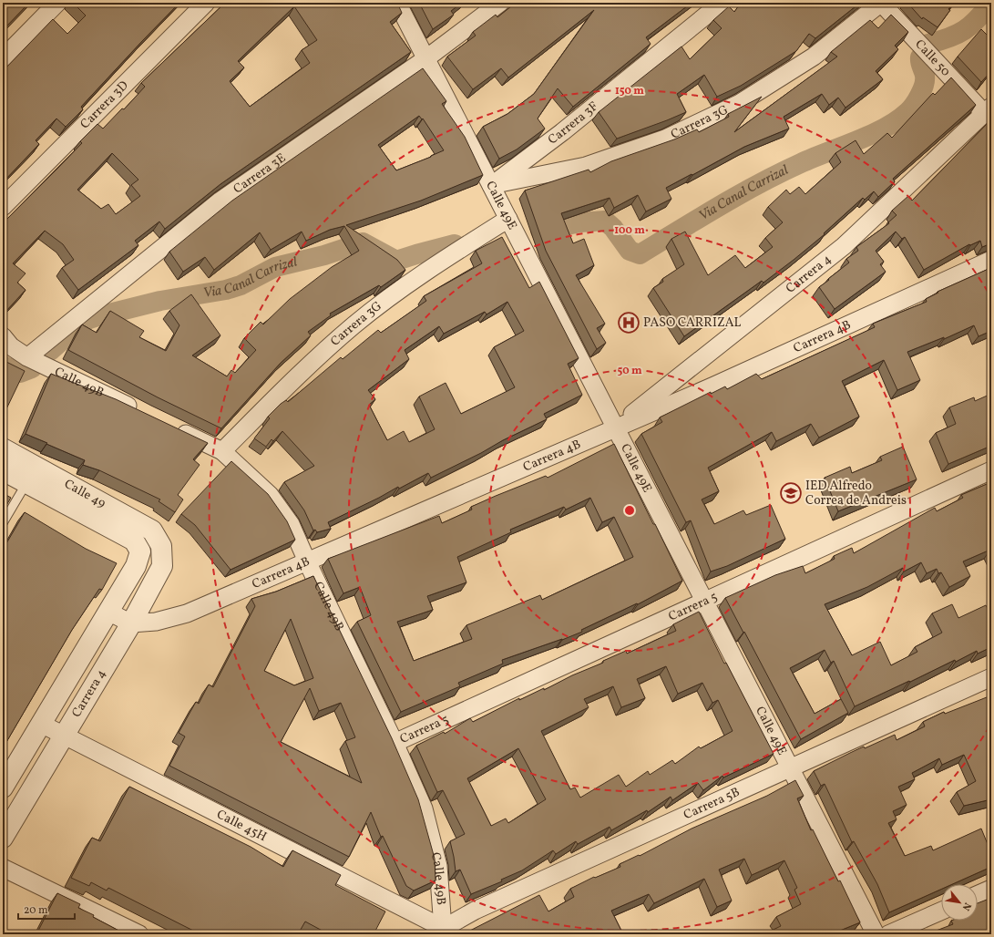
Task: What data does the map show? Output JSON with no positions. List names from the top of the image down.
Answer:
{
  "streets": {
    "street": [
      "Calle 50",
      "Carrera 3D",
      "Carrera 3G",
      "Carrera 3F",
      "Carrera 3E",
      "Calle 49E",
      "Carrera 4",
      "Carrera 4B",
      "Calle 49B",
      "Calle 49",
      "Carrera 5",
      "Carrera 5B",
      "Calle 45H"
    ]
  },
  "crossings": [
    ["Calle 50", "Carrera 3G"],
    ["Calle 50", "Carrera 4"],
    ["Carrera 3G", "Carrera 3F"],
    ["Carrera 3G", "Calle 49E"],
    ["Carrera 3G", "Calle 49B"],
    ["Carrera 3F", "Calle 49E"],
    ["Carrera 3E", "Calle 49E"],
    ["Carrera 3E", "Calle 49B"],
    ["Calle 49E", "Carrera 4"],
    ["Calle 49E", "Carrera 4B"],
    ["Calle 49E", "Carrera 5"],
    ["Calle 49E", "Carrera 5B"],
    ["Carrera 4", "Carrera 4B"],
    ["Carrera 4", "Calle 49"],
    ["Carrera 4", "Calle 45H"],
    ["Carrera 4B", "Calle 49B"],
    ["Calle 49B", "Carrera 5"],
    ["Calle 49B", "Carrera 5B"],
    ["Calle 49B", "Calle 45H"],
    ["Carrera 5B", "Calle 45H"]
  ],
  "water": ["Via Canal Carrizal"],
  "places": {
    "hospital": ["PASO CARRIZAL"],
    "school or university": ["IED Alfredo Correa de Andreis"]
  },
  "scale_bar": "20 m",
  "north": "bottom right",
  "rings": ["150 m", "100 m", "50 m"]
}
